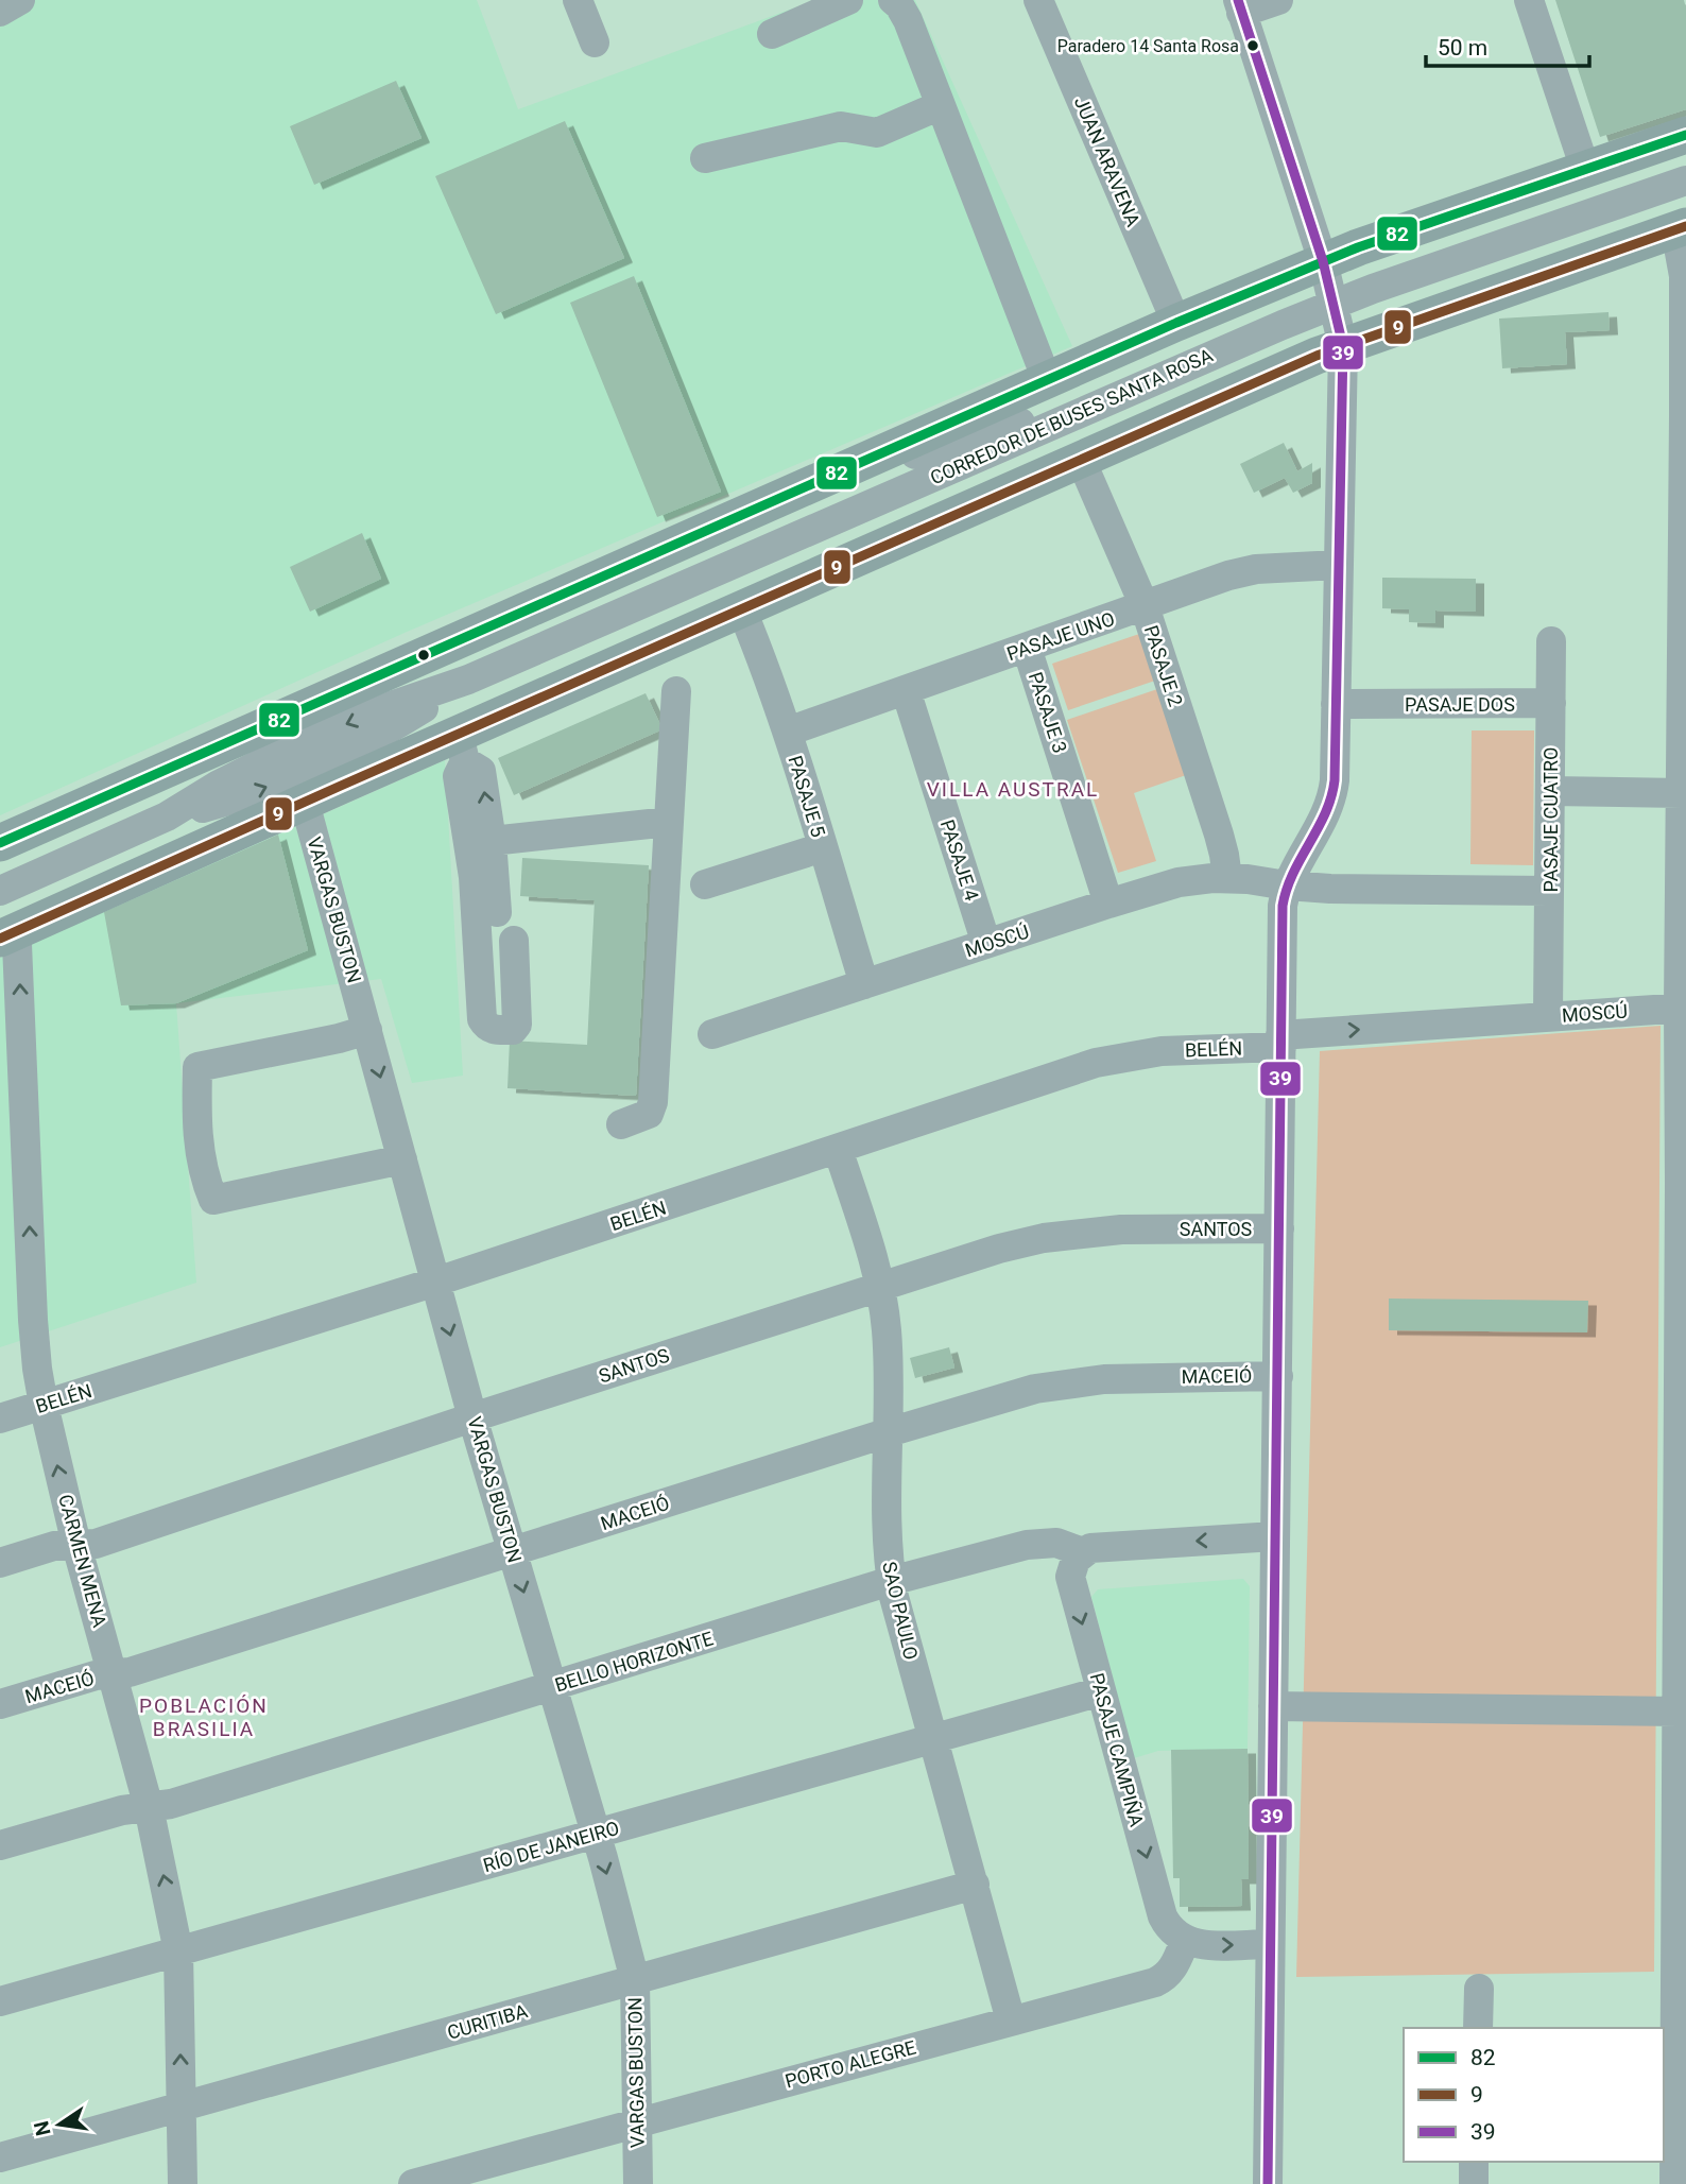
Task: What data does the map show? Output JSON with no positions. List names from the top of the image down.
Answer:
{
  "streets": {
    "street": [
      "JUAN ARAVENA",
      "CORREDOR DE BUSES SANTA ROSA",
      "PASAJE UNO",
      "PASAJE 2",
      "PASAJE DOS",
      "PASAJE 3",
      "PASAJE 5",
      "PASAJE CUATRO",
      "PASAJE 4",
      "VARGAS BUSTON",
      "MOSCÚ",
      "BELÉN",
      "SANTOS",
      "MACEIÓ",
      "CARMEN MENA",
      "SAO PAULO",
      "BELLO HORIZONTE",
      "PASAJE CAMPIÑA",
      "RÍO DE JANEIRO",
      "CURITIBA",
      "PORTO ALEGRE"
    ]
  },
  "crossings": [
    ["PASAJE UNO", "PASAJE 2"],
    ["PASAJE UNO", "PASAJE 3"],
    ["PASAJE UNO", "PASAJE 5"],
    ["PASAJE UNO", "PASAJE 4"],
    ["PASAJE 2", "MOSCÚ"],
    ["PASAJE DOS", "PASAJE CUATRO"],
    ["PASAJE 3", "MOSCÚ"],
    ["PASAJE 5", "MOSCÚ"],
    ["PASAJE CUATRO", "MOSCÚ"],
    ["PASAJE 4", "MOSCÚ"],
    ["VARGAS BUSTON", "BELÉN"],
    ["VARGAS BUSTON", "SANTOS"],
    ["VARGAS BUSTON", "MACEIÓ"],
    ["VARGAS BUSTON", "BELLO HORIZONTE"],
    ["VARGAS BUSTON", "RÍO DE JANEIRO"],
    ["VARGAS BUSTON", "CURITIBA"],
    ["VARGAS BUSTON", "PORTO ALEGRE"],
    ["MOSCÚ", "BELÉN"],
    ["BELÉN", "CARMEN MENA"],
    ["BELÉN", "SAO PAULO"],
    ["SANTOS", "CARMEN MENA"],
    ["SANTOS", "SAO PAULO"],
    ["MACEIÓ", "CARMEN MENA"],
    ["MACEIÓ", "SAO PAULO"],
    ["CARMEN MENA", "BELLO HORIZONTE"],
    ["CARMEN MENA", "RÍO DE JANEIRO"],
    ["CARMEN MENA", "CURITIBA"],
    ["SAO PAULO", "BELLO HORIZONTE"],
    ["SAO PAULO", "RÍO DE JANEIRO"],
    ["SAO PAULO", "CURITIBA"],
    ["SAO PAULO", "PORTO ALEGRE"],
    ["BELLO HORIZONTE", "PASAJE CAMPIÑA"],
    ["PASAJE CAMPIÑA", "RÍO DE JANEIRO"],
    ["PASAJE CAMPIÑA", "PORTO ALEGRE"]
  ],
  "one_way": ["VARGAS BUSTON", "CARMEN MENA"],
  "districts": ["VILLA AUSTRAL", "POBLACIÓN BRASILIA"],
  "places": ["Paradero 14 Santa Rosa"],
  "lines": ["transit line 39", "transit line 82", "transit line 9"],
  "legend": ["82", "9", "39"],
  "scale_bar": "50 m",
  "north": "left"
}
